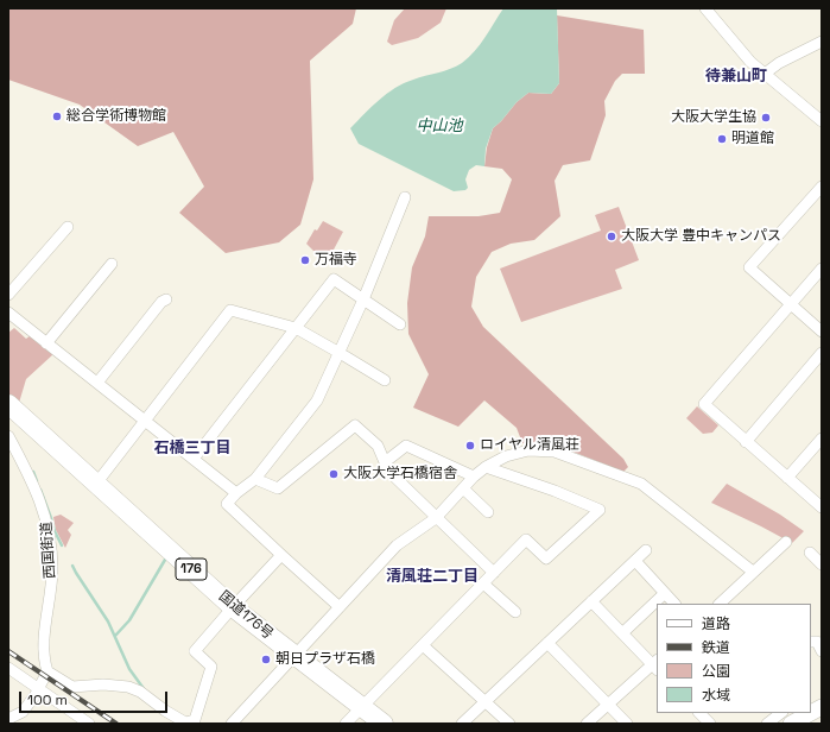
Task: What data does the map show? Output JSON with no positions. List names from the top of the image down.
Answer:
{
  "streets": {
    "highway": ["176", "国道176号"],
    "street": ["西国街道"]
  },
  "districts": ["待兼山町", "石橋三丁目", "清風荘二丁目"],
  "water": ["中山池"],
  "places": [
    "総合学術博物館",
    "大阪大学生協",
    "明道館",
    "大阪大学 豊中キャンパス",
    "万福寺",
    "ロイヤル清風荘",
    "大阪大学石橋宿舎",
    "朝日プラザ石橋"
  ],
  "legend": [
    "道路",
    "鉄道",
    "公園",
    "水域"
  ],
  "scale_bar": "100 m"
}
